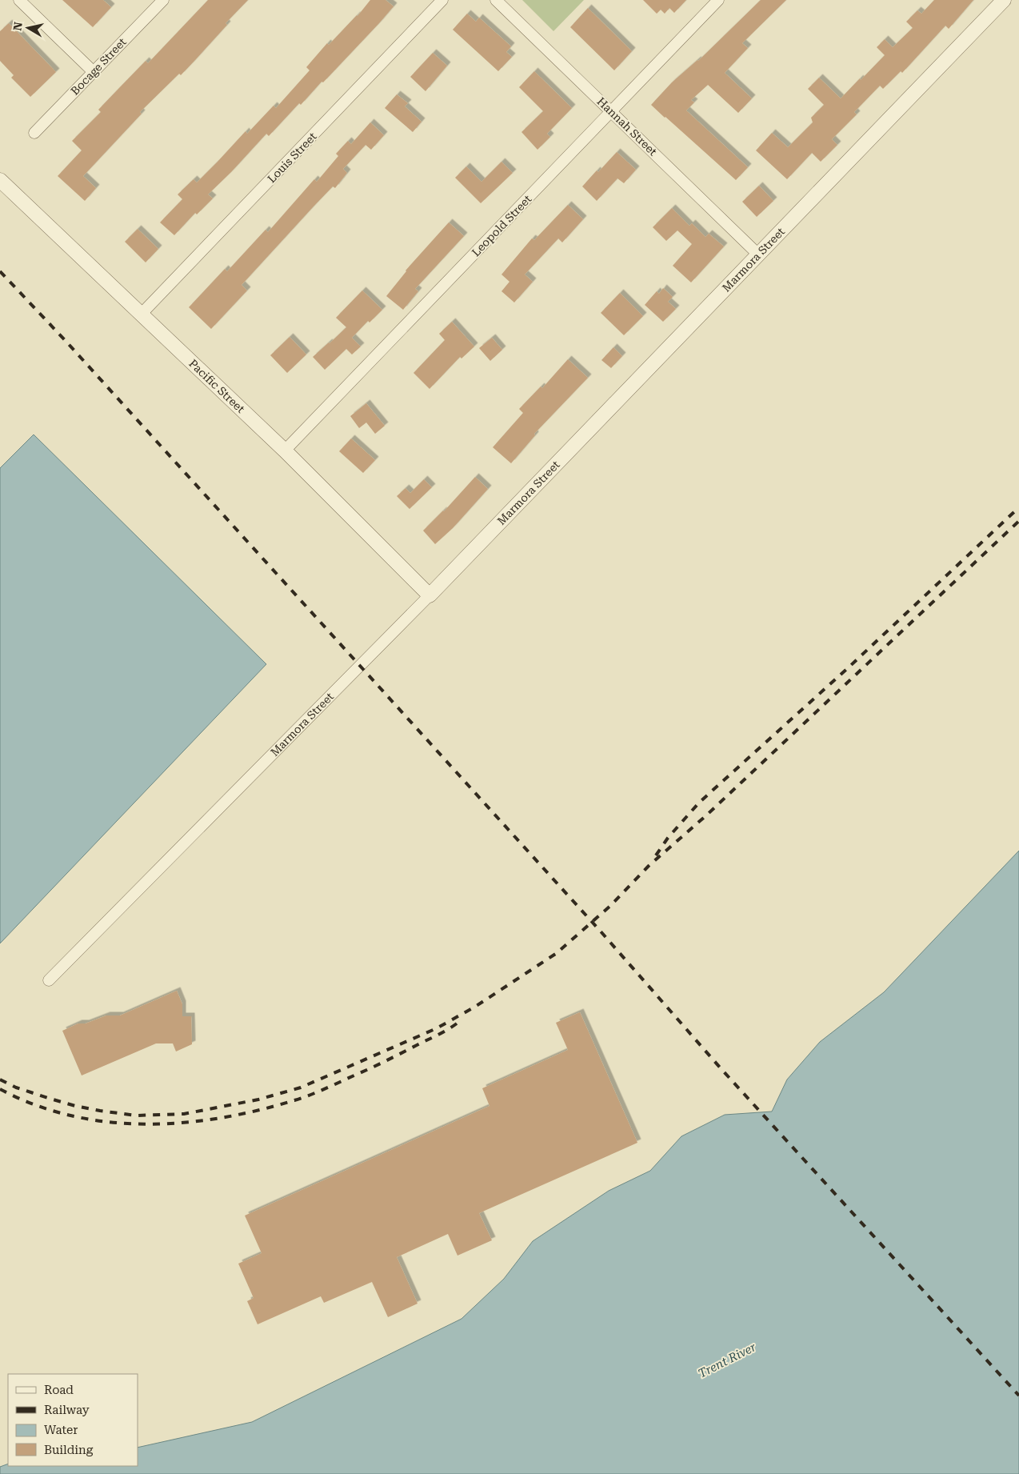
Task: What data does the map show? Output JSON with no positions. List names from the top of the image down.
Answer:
{
  "streets": {
    "street": [
      "Bocage Street",
      "Hannah Street",
      "Louis Street",
      "Leopold Street",
      "Marmora Street",
      "Pacific Street"
    ]
  },
  "crossings": [
    ["Hannah Street", "Leopold Street"],
    ["Hannah Street", "Marmora Street"],
    ["Louis Street", "Pacific Street"],
    ["Leopold Street", "Pacific Street"],
    ["Marmora Street", "Pacific Street"]
  ],
  "water": ["Trent River"],
  "legend": [
    "Road",
    "Railway",
    "Water",
    "Building"
  ],
  "north": "left"
}
